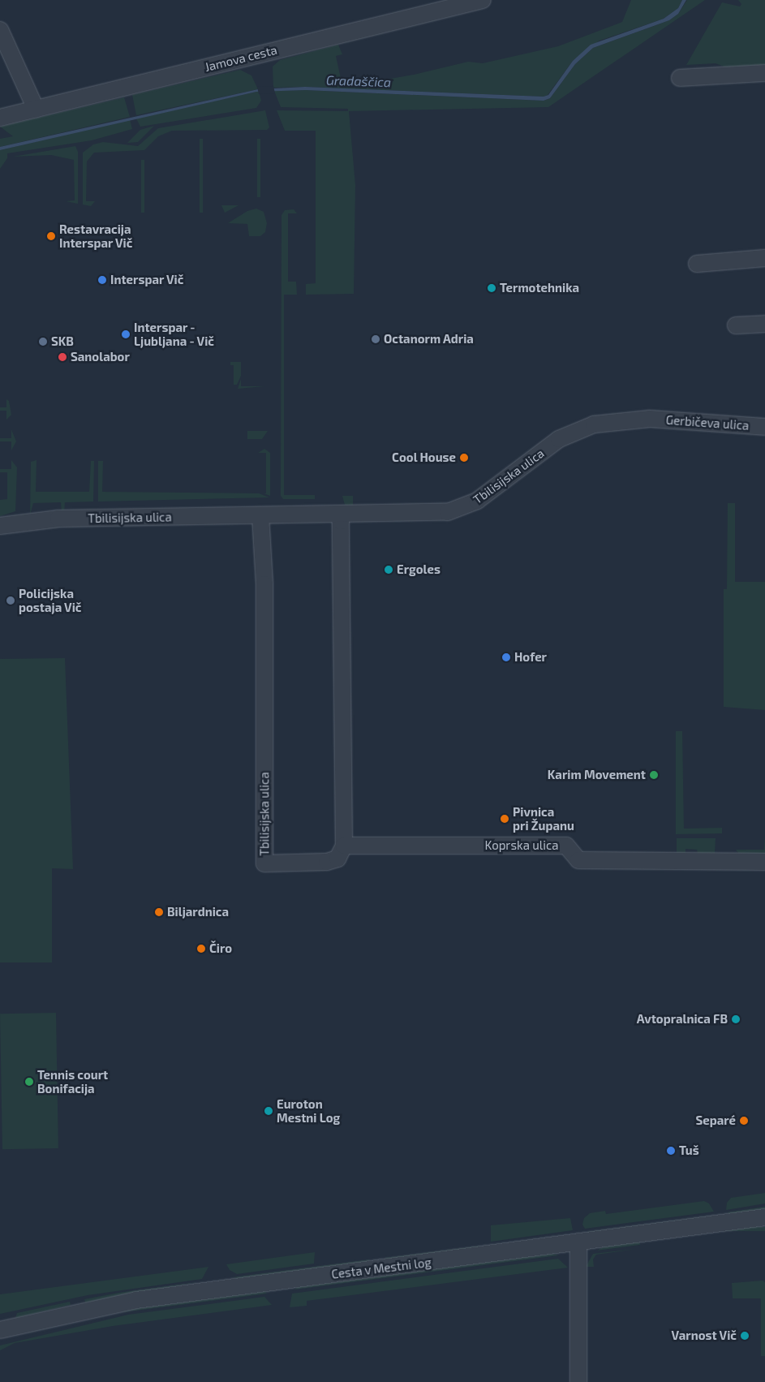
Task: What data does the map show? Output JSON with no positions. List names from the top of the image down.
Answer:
{
  "streets": {
    "street": [
      "Jamova cesta",
      "Gerbičeva ulica",
      "Tbilisijska ulica",
      "Koprska ulica",
      "Cesta v Mestni log"
    ]
  },
  "crossings": [
    ["Gerbičeva ulica", "Tbilisijska ulica"],
    ["Tbilisijska ulica", "Koprska ulica"]
  ],
  "water": ["Gradaščica"],
  "places": [
    "Restavracija Interspar Vič",
    "Interspar Vič",
    "Termotehnika",
    "Interspar - Ljubljana - Vič",
    "Octanorm Adria",
    "SKB",
    "Sanolabor",
    "Cool House",
    "Ergoles",
    "Policijska postaja Vič",
    "Hofer",
    "Karim Movement",
    "Pivnica pri Županu",
    "Biljardnica",
    "Čiro",
    "Avtopralnica FB",
    "Tennis court Bonifacija",
    "Euroton Mestni Log",
    "Separé",
    "Tuš",
    "Varnost Vič"
  ]
}
